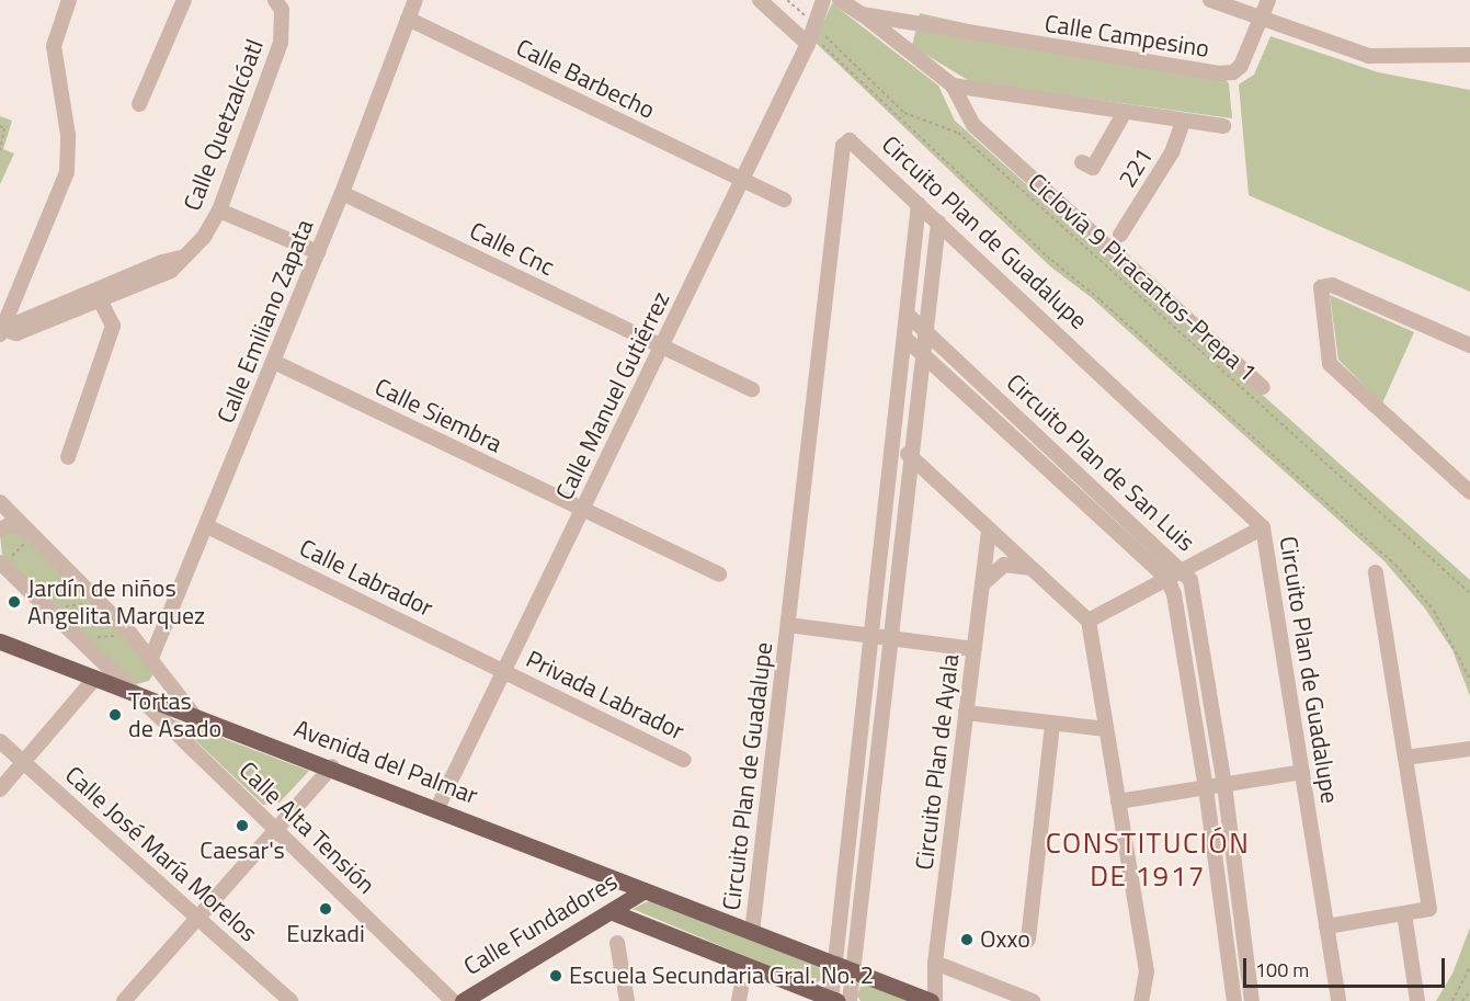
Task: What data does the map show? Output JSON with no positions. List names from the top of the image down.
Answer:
{
  "streets": {
    "main road": ["Avenida del Palmar", "Calle Fundadores"],
    "street": [
      "Calle Campesino",
      "Calle Barbecho",
      "Calle Quetzalcóatl",
      "221",
      "Circuito Plan de Guadalupe",
      "Calle Cnc",
      "Calle Emiliano Zapata",
      "Calle Manuel Gutiérrez",
      "Calle Siembra",
      "Circuito Plan de San Luis",
      "Calle Labrador",
      "Privada Labrador",
      "Circuito Plan de Ayala",
      "Calle Alta Tensión",
      "Calle José María Morelos"
    ],
    "path": ["Ciclovía 9 Piracantos-Prepa 1"]
  },
  "crossings": [
    ["Calle Barbecho", "Calle Emiliano Zapata"],
    ["Calle Barbecho", "Calle Manuel Gutiérrez"],
    ["Circuito Plan de Guadalupe", "Avenida del Palmar"],
    ["Calle Cnc", "Calle Emiliano Zapata"],
    ["Calle Cnc", "Calle Manuel Gutiérrez"],
    ["Ciclovía 9 Piracantos-Prepa 1", "Calle Manuel Gutiérrez"],
    ["Calle Emiliano Zapata", "Calle Siembra"],
    ["Calle Emiliano Zapata", "Calle Labrador"],
    ["Calle Manuel Gutiérrez", "Calle Siembra"],
    ["Calle Manuel Gutiérrez", "Calle Labrador"],
    ["Calle Manuel Gutiérrez", "Privada Labrador"],
    ["Calle Manuel Gutiérrez", "Avenida del Palmar"],
    ["Calle Labrador", "Privada Labrador"],
    ["Avenida del Palmar", "Circuito Plan de Ayala"],
    ["Avenida del Palmar", "Calle Alta Tensión"],
    ["Avenida del Palmar", "Calle Fundadores"]
  ],
  "districts": ["CONSTITUCIÓN DE 1917"],
  "places": [
    "Jardín de niños Angelita Marquez",
    "Tortas de Asado",
    "Caesar's",
    "Euzkadi",
    "Oxxo",
    "Escuela Secundaria Gral. No. 2"
  ],
  "scale_bar": "100 m"
}
